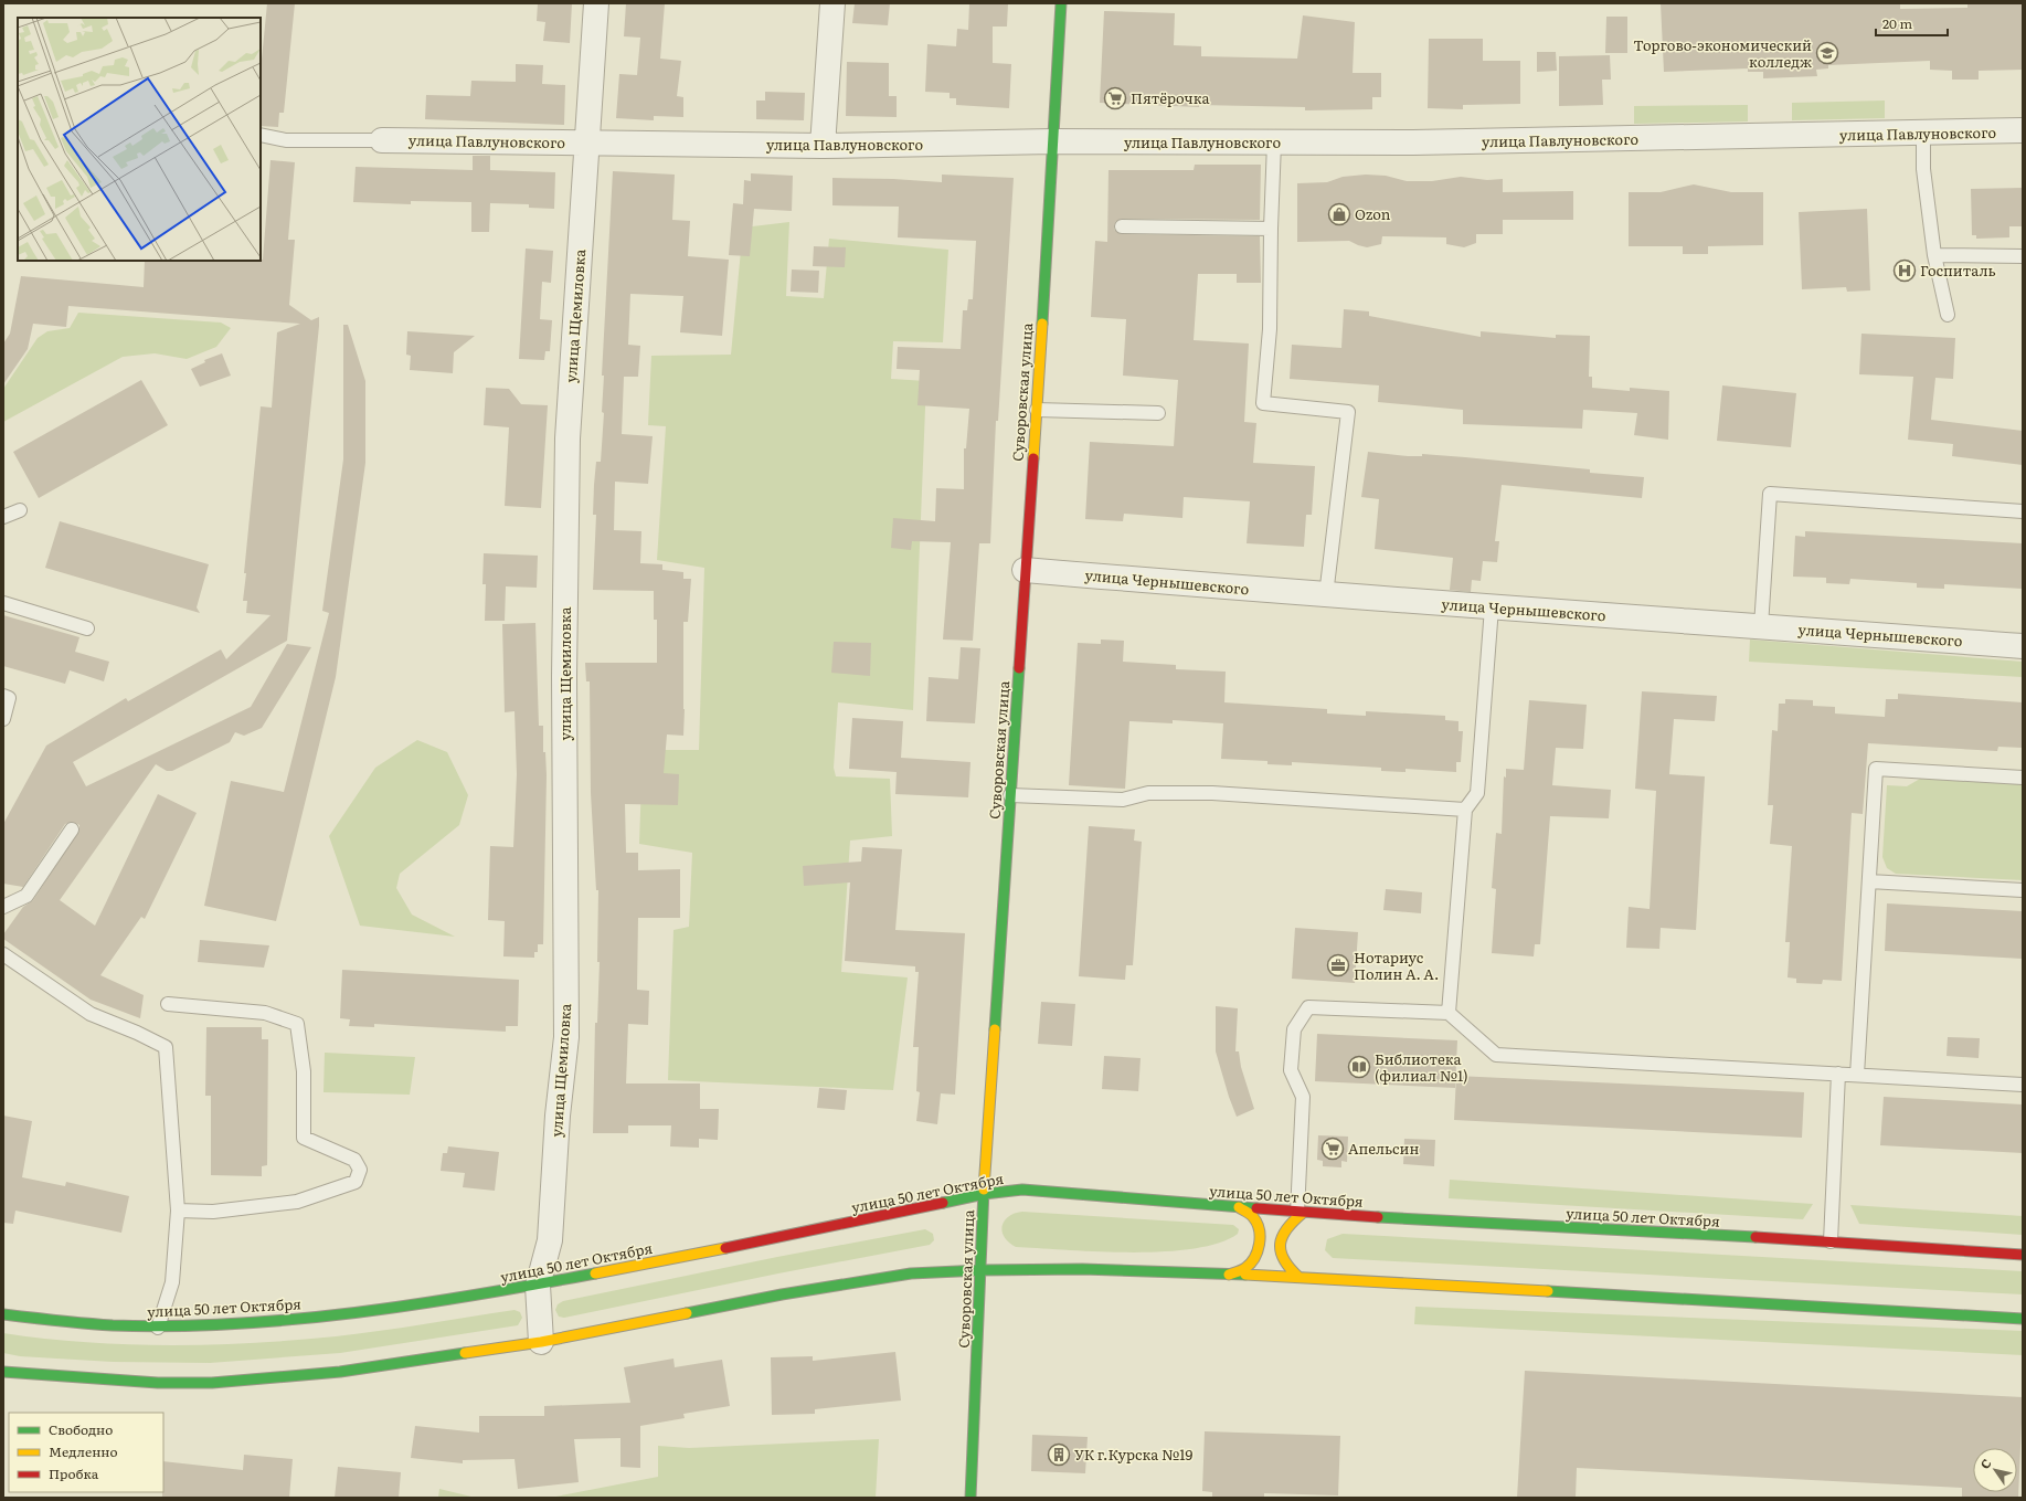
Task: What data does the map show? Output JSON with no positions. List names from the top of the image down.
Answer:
{
  "streets": {
    "main road": ["Суворовская улица", "улица 50 лет Октября"],
    "street": ["улица Павлуновского", "улица Щемиловка", "улица Чернышевского"]
  },
  "crossings": [
    ["улица Павлуновского", "улица Щемиловка"],
    ["улица Павлуновского", "Суворовская улица"],
    ["улица Щемиловка", "улица 50 лет Октября"],
    ["Суворовская улица", "улица Чернышевского"],
    ["Суворовская улица", "улица 50 лет Октября"]
  ],
  "places": {
    "school or university": ["Торгово-экономический колледж"],
    "supermarket": ["Пятёрочка", "Апельсин"],
    "shop": ["Ozon"],
    "hospital": ["Госпиталь"],
    "office": ["Нотариус Полин А. А."],
    "library": ["Библиотека (филиал №1)"],
    "building": ["УК г.Курска №19"]
  },
  "legend": ["Свободно", "Медленно", "Пробка"],
  "scale_bar": "20 m",
  "north": "top left"
}
